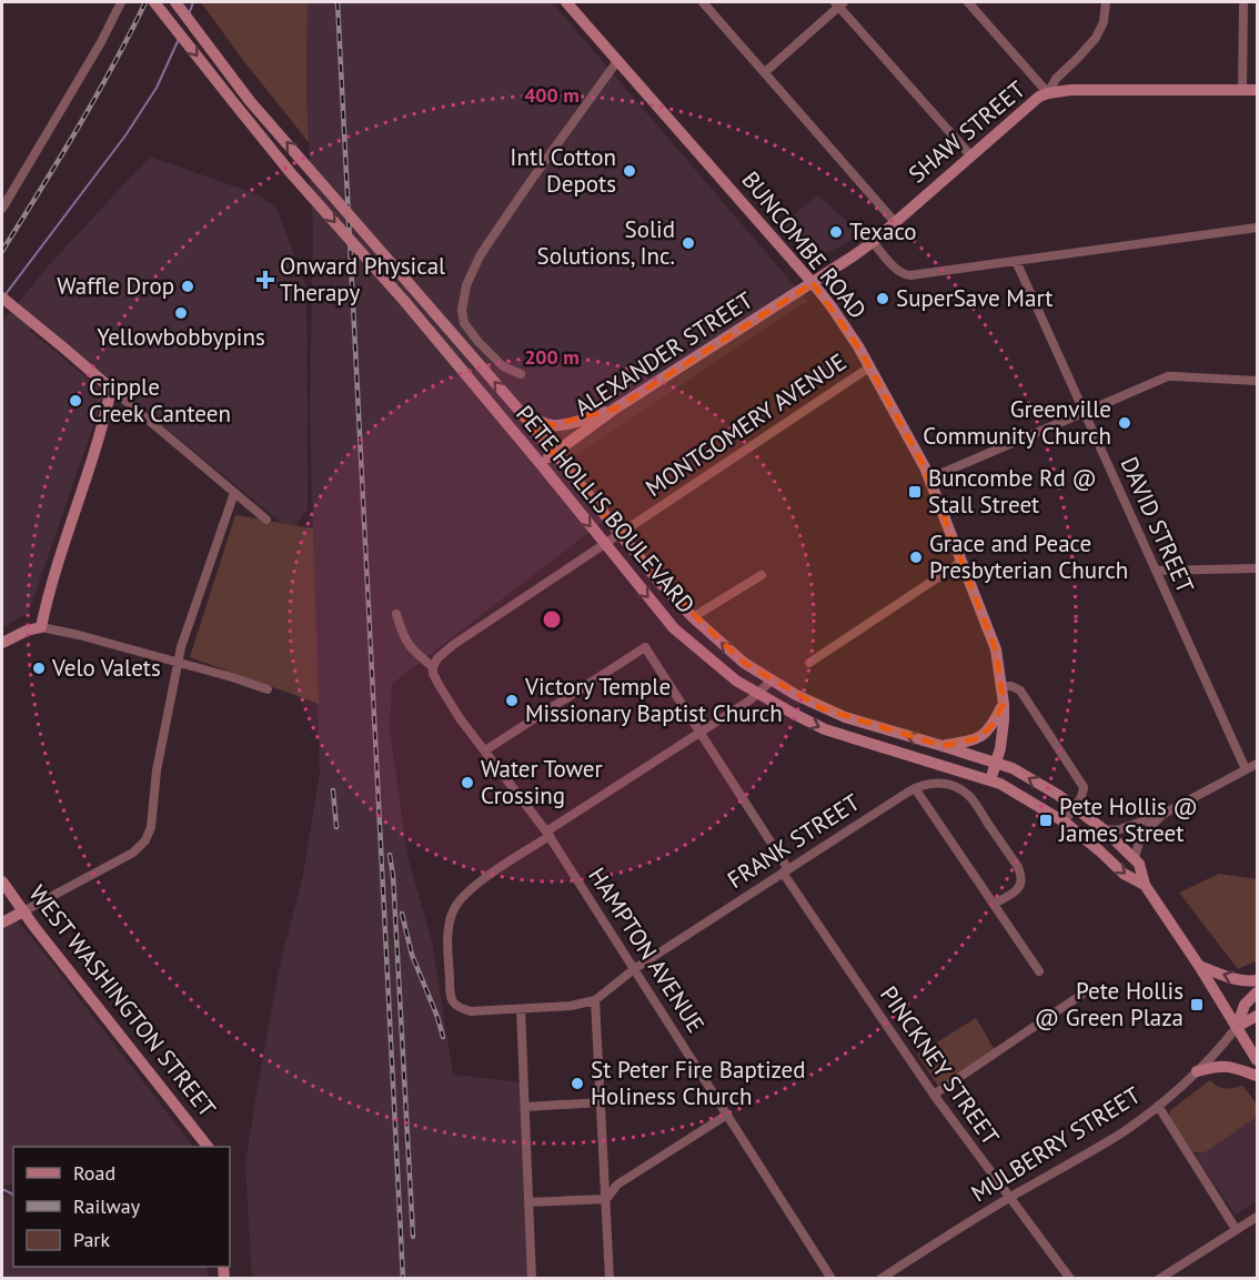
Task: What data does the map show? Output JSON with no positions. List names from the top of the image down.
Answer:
{
  "streets": {
    "main road": [
      "SHAW STREET",
      "BUNCOMBE ROAD",
      "ALEXANDER STREET",
      "PETE HOLLIS BOULEVARD",
      "WEST WASHINGTON STREET"
    ],
    "street": [
      "MONTGOMERY AVENUE",
      "DAVID STREET",
      "FRANK STREET",
      "HAMPTON AVENUE",
      "PINCKNEY STREET",
      "MULBERRY STREET"
    ]
  },
  "crossings": [
    ["SHAW STREET", "BUNCOMBE ROAD"],
    ["SHAW STREET", "ALEXANDER STREET"],
    ["BUNCOMBE ROAD", "ALEXANDER STREET"],
    ["BUNCOMBE ROAD", "MONTGOMERY AVENUE"],
    ["BUNCOMBE ROAD", "PETE HOLLIS BOULEVARD"],
    ["ALEXANDER STREET", "PETE HOLLIS BOULEVARD"],
    ["MONTGOMERY AVENUE", "PETE HOLLIS BOULEVARD"],
    ["MONTGOMERY AVENUE", "HAMPTON AVENUE"],
    ["PETE HOLLIS BOULEVARD", "MULBERRY STREET"],
    ["FRANK STREET", "HAMPTON AVENUE"],
    ["FRANK STREET", "PINCKNEY STREET"],
    ["HAMPTON AVENUE", "PINCKNEY STREET"],
    ["PINCKNEY STREET", "MULBERRY STREET"]
  ],
  "places": {
    "other": [
      "Intl Cotton Depots",
      "Texaco",
      "Solid Solutions, Inc.",
      "Waffle Drop",
      "SuperSave Mart",
      "Yellowbobbypins",
      "Cripple Creek Canteen",
      "Greenville Community Church",
      "Grace and Peace Presbyterian Church",
      "Velo Valets",
      "Victory Temple Missionary Baptist Church",
      "Water Tower Crossing",
      "St Peter Fire Baptized Holiness Church"
    ],
    "health": ["Onward Physical Therapy"],
    "transit": ["Buncombe Rd @ Stall Street", "Pete Hollis @ James Street", "Pete Hollis @ Green Plaza"]
  },
  "legend": ["Road", "Railway", "Park"],
  "rings": ["400 m", "200 m"]
}
